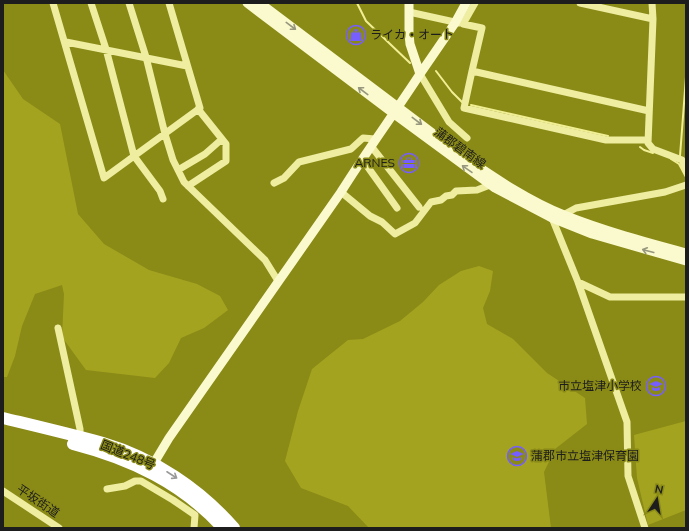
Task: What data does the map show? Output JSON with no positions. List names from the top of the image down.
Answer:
{
  "streets": {
    "highway": ["国道248号"],
    "main road": ["蒲郡碧南線"],
    "street": ["平坂街道"]
  },
  "places": {
    "shop": ["ライカ・オート"],
    "office": ["ARNES"],
    "school or university": ["市立塩津小学校", "蒲郡市立塩津保育園"]
  },
  "north": "top"
}
